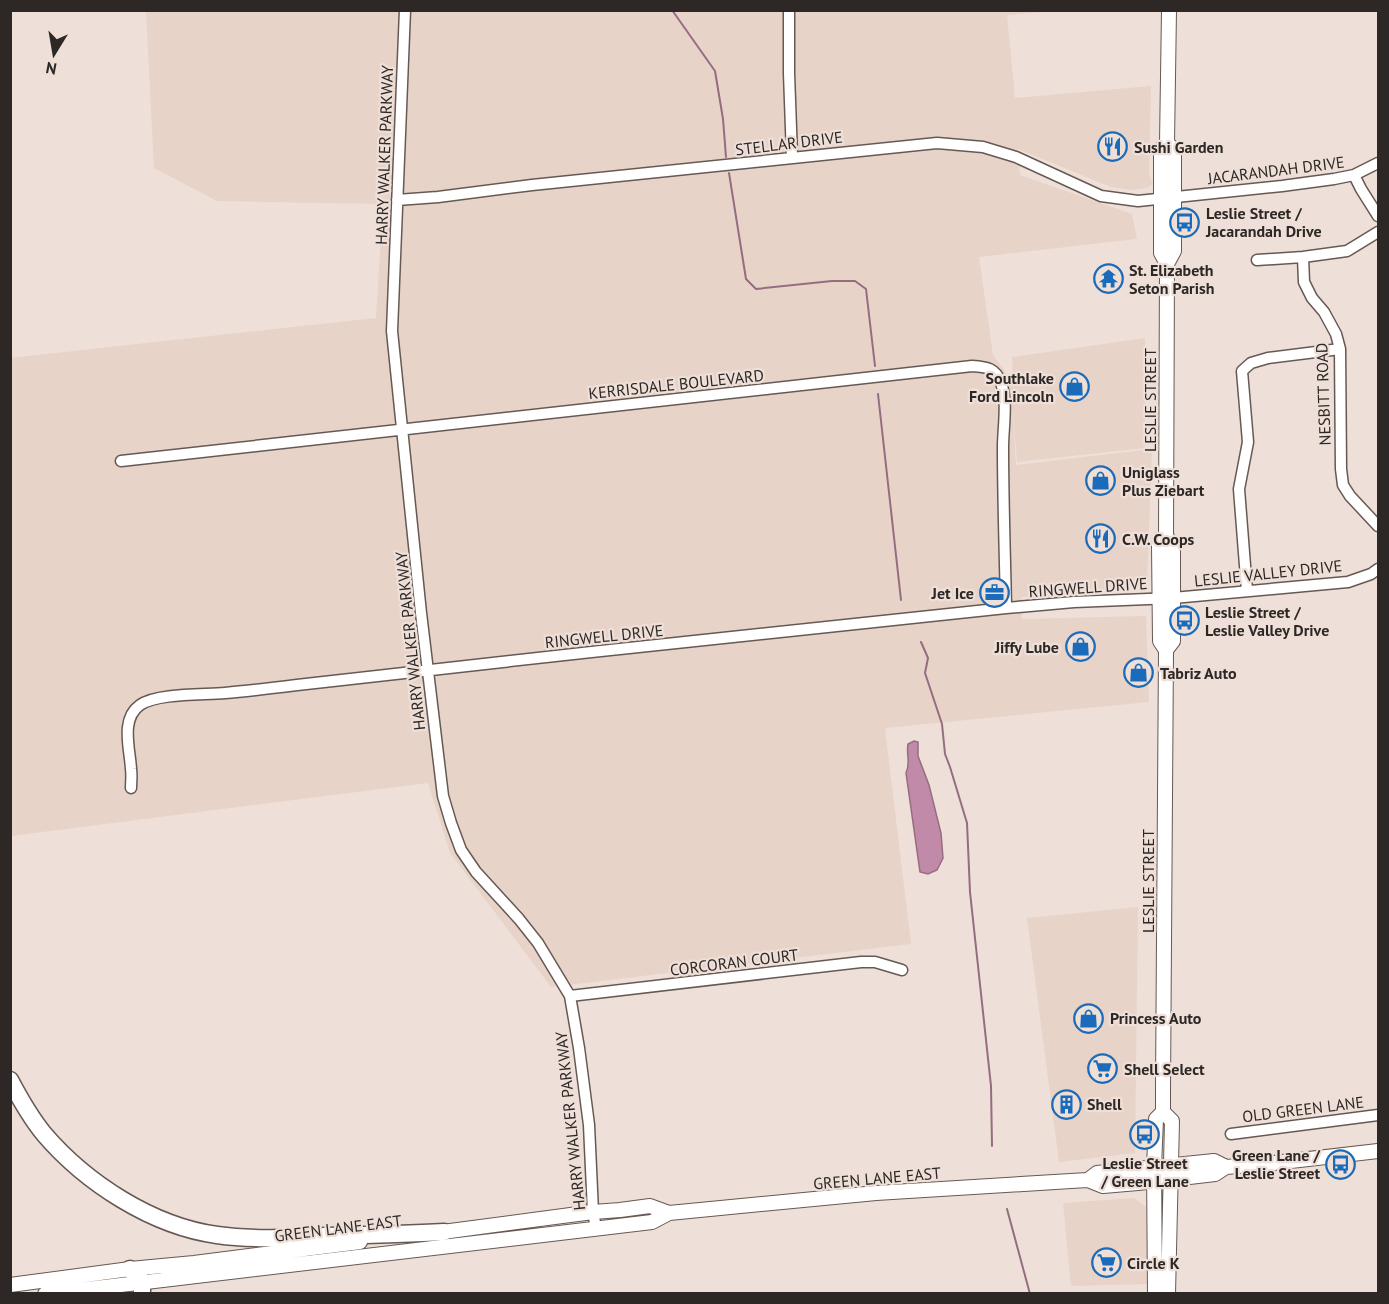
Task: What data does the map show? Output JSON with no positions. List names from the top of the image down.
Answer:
{
  "streets": {
    "main road": ["LESLIE STREET", "GREEN LANE EAST"],
    "street": [
      "STELLAR DRIVE",
      "HARRY WALKER PARKWAY",
      "JACARANDAH DRIVE",
      "KERRISDALE BOULEVARD",
      "NESBITT ROAD",
      "LESLIE VALLEY DRIVE",
      "RINGWELL DRIVE",
      "CORCORAN COURT",
      "OLD GREEN LANE"
    ]
  },
  "crossings": [
    ["STELLAR DRIVE", "HARRY WALKER PARKWAY"],
    ["STELLAR DRIVE", "JACARANDAH DRIVE"],
    ["STELLAR DRIVE", "LESLIE STREET"],
    ["HARRY WALKER PARKWAY", "KERRISDALE BOULEVARD"],
    ["HARRY WALKER PARKWAY", "RINGWELL DRIVE"],
    ["HARRY WALKER PARKWAY", "CORCORAN COURT"],
    ["HARRY WALKER PARKWAY", "GREEN LANE EAST"],
    ["JACARANDAH DRIVE", "LESLIE STREET"],
    ["KERRISDALE BOULEVARD", "RINGWELL DRIVE"],
    ["LESLIE STREET", "LESLIE VALLEY DRIVE"],
    ["LESLIE STREET", "RINGWELL DRIVE"],
    ["LESLIE STREET", "GREEN LANE EAST"],
    ["LESLIE VALLEY DRIVE", "RINGWELL DRIVE"]
  ],
  "places": {
    "restaurant": ["Sushi Garden", "C.W. Coops"],
    "bus stop": [
      "Leslie Street / Jacarandah Drive",
      "Leslie Street / Leslie Valley Drive",
      "Leslie Street / Green Lane",
      "Green Lane / Leslie Street"
    ],
    "temple": ["St. Elizabeth Seton Parish"],
    "shop": [
      "Southlake Ford Lincoln",
      "Uniglass Plus Ziebart",
      "Jiffy Lube",
      "Tabriz Auto",
      "Princess Auto"
    ],
    "office": ["Jet Ice"],
    "supermarket": ["Shell Select", "Circle K"],
    "building": ["Shell"]
  },
  "north": "bottom"
}
